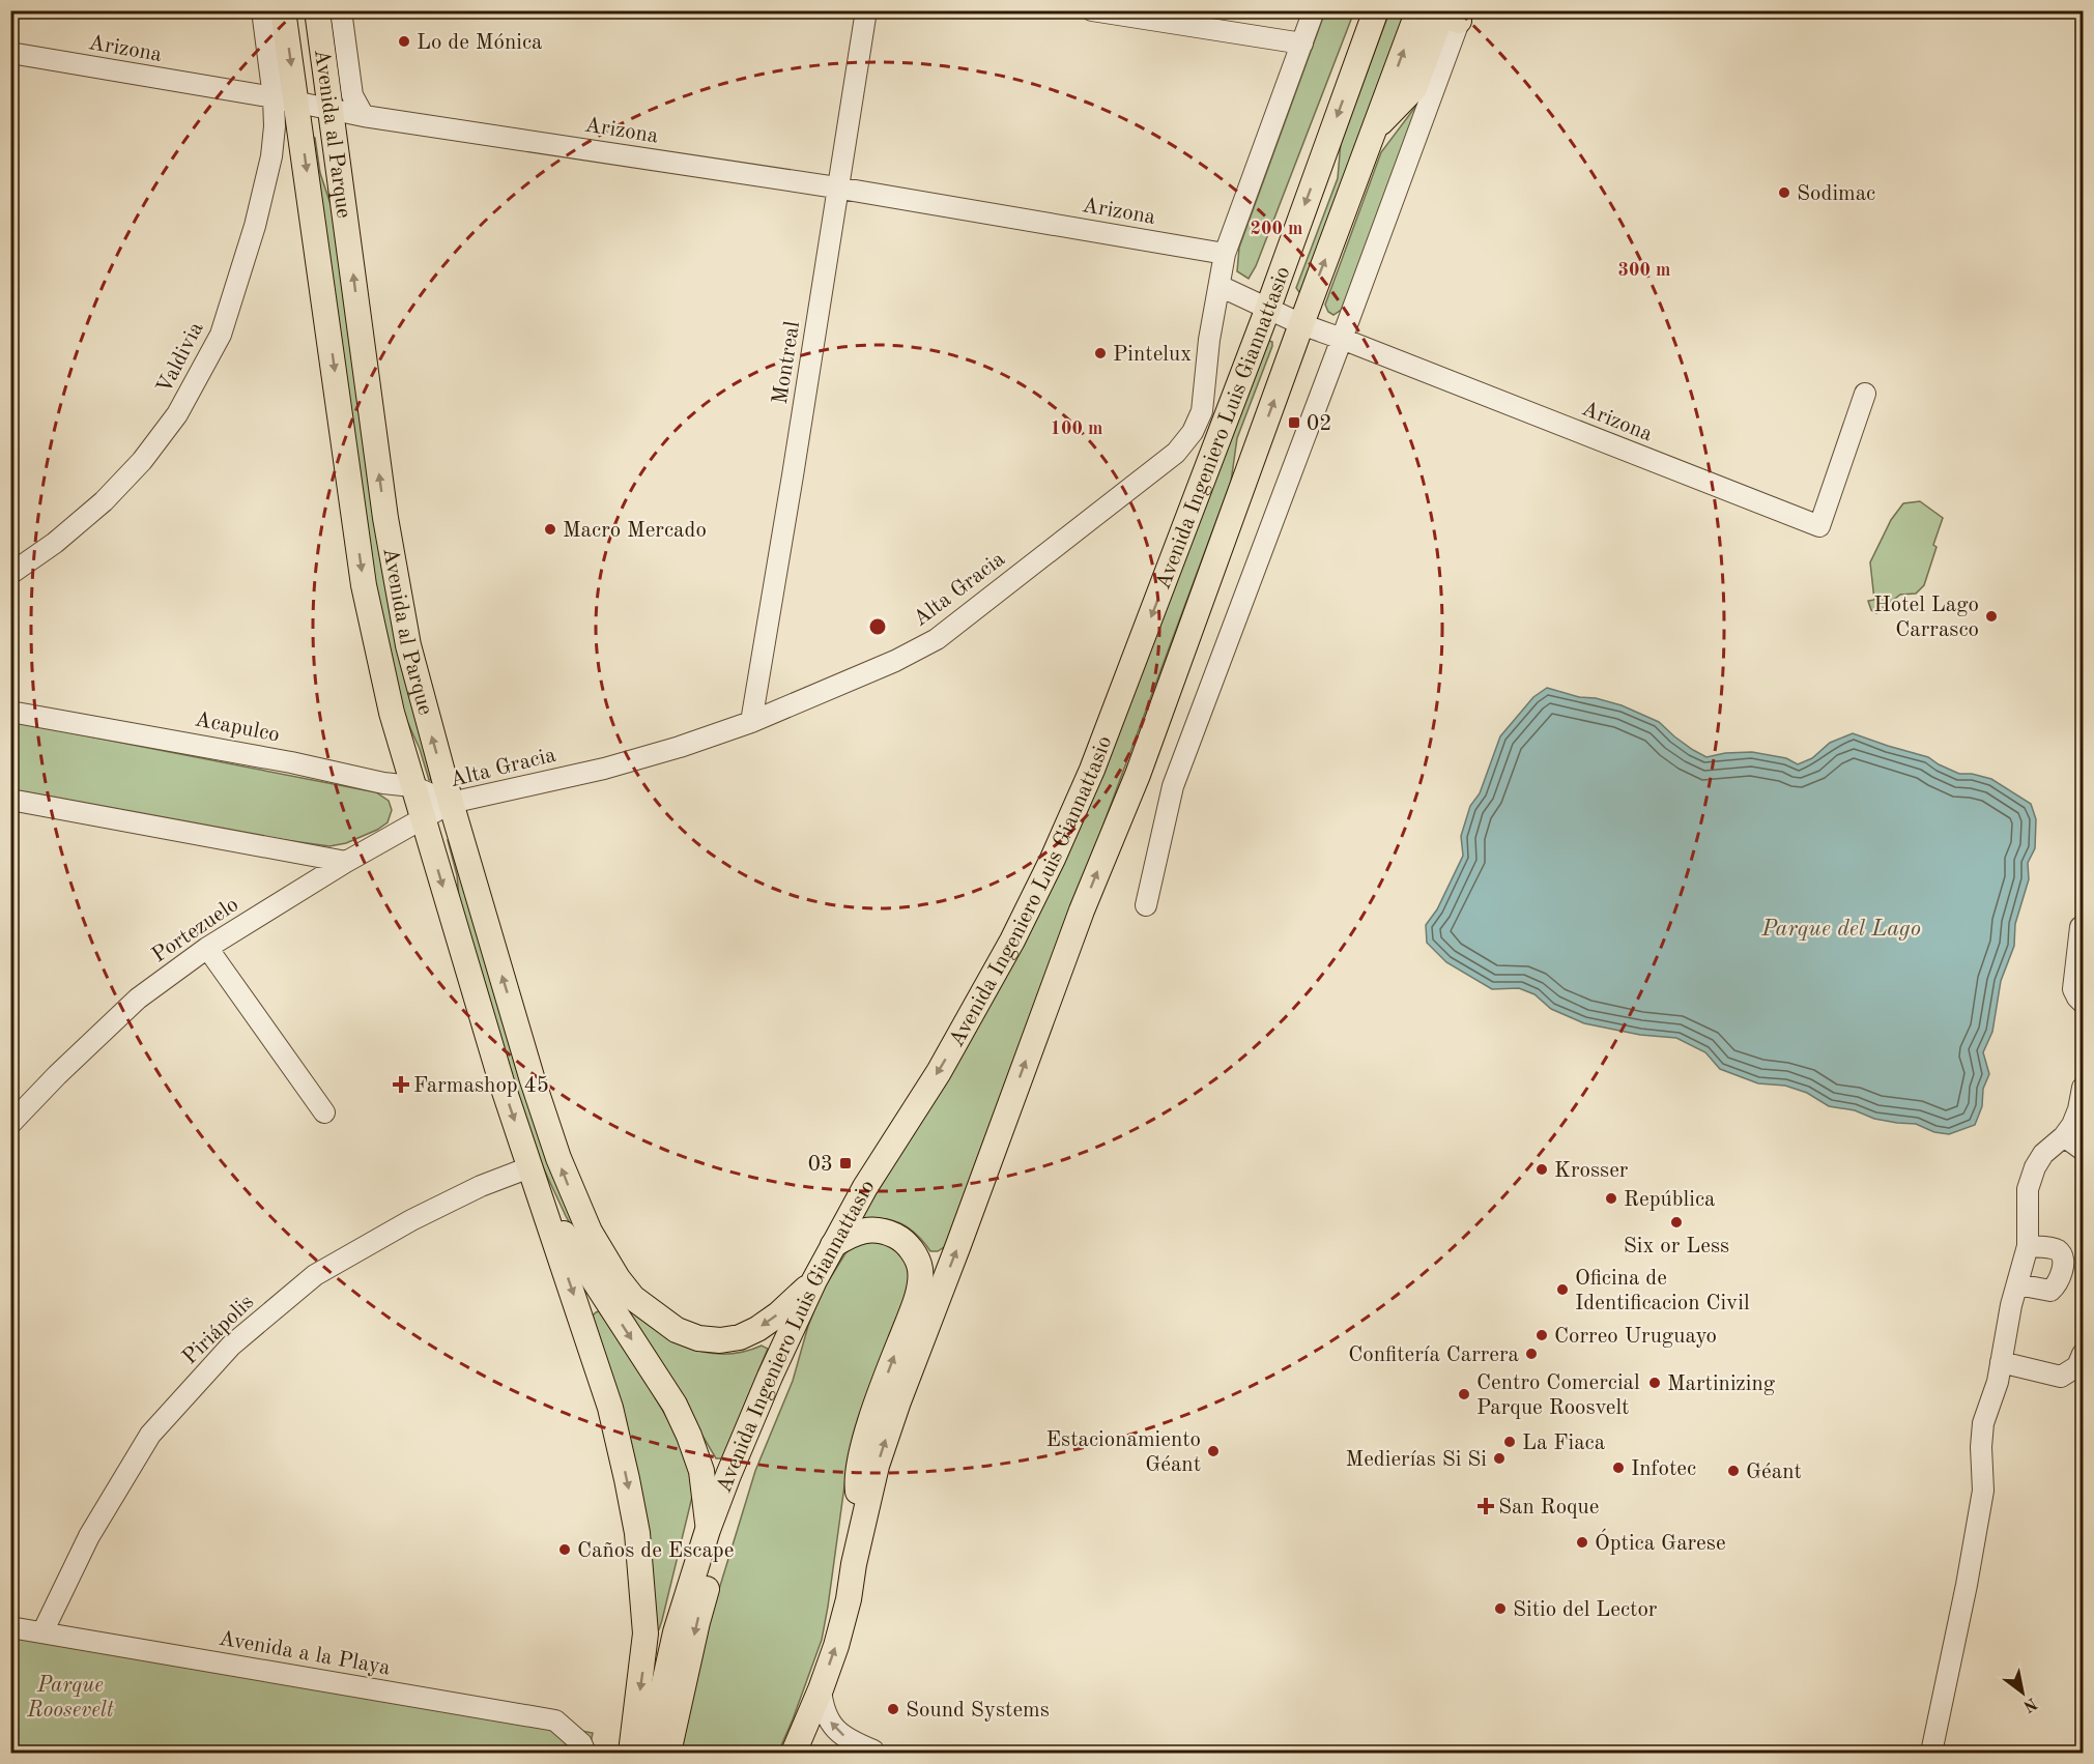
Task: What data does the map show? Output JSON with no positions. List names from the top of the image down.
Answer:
{
  "streets": {
    "main road": ["Avenida al Parque", "Avenida Ingeniero Luis Giannattasio"],
    "street": [
      "Arizona",
      "Valdivia",
      "Montreal",
      "Alta Gracia",
      "Acapulco",
      "Portezuelo",
      "Piriápolis",
      "Avenida a la Playa"
    ]
  },
  "crossings": [
    ["Arizona", "Avenida al Parque"],
    ["Arizona", "Valdivia"],
    ["Arizona", "Montreal"],
    ["Arizona", "Avenida Ingeniero Luis Giannattasio"],
    ["Arizona", "Alta Gracia"],
    ["Avenida al Parque", "Valdivia"],
    ["Avenida al Parque", "Avenida Ingeniero Luis Giannattasio"],
    ["Avenida al Parque", "Alta Gracia"],
    ["Avenida al Parque", "Acapulco"],
    ["Avenida al Parque", "Portezuelo"],
    ["Avenida al Parque", "Piriápolis"],
    ["Montreal", "Alta Gracia"],
    ["Alta Gracia", "Portezuelo"],
    ["Piriápolis", "Avenida a la Playa"]
  ],
  "water": ["Parque del Lago"],
  "parks": ["Parque Roosevelt"],
  "places": {
    "other": [
      "Lo de Mónica",
      "Sodimac",
      "Pintelux",
      "Macro Mercado",
      "Hotel Lago Carrasco",
      "Krosser",
      "República",
      "Six or Less",
      "Oficina de Identificacion Civil",
      "Correo Uruguayo",
      "Confitería Carrera",
      "Martinizing",
      "Centro Comercial Parque Roosvelt",
      "La Fiaca",
      "Estacionamiento Géant",
      "Medierías Si Si",
      "Infotec",
      "Géant",
      "Óptica Garese",
      "Caños de Escape",
      "Sitio del Lector",
      "Sound Systems"
    ],
    "transit": ["02", "03"],
    "health": ["Farmashop 45", "San Roque"]
  },
  "north": "bottom right",
  "rings": ["200 m", "300 m", "100 m"]
}
